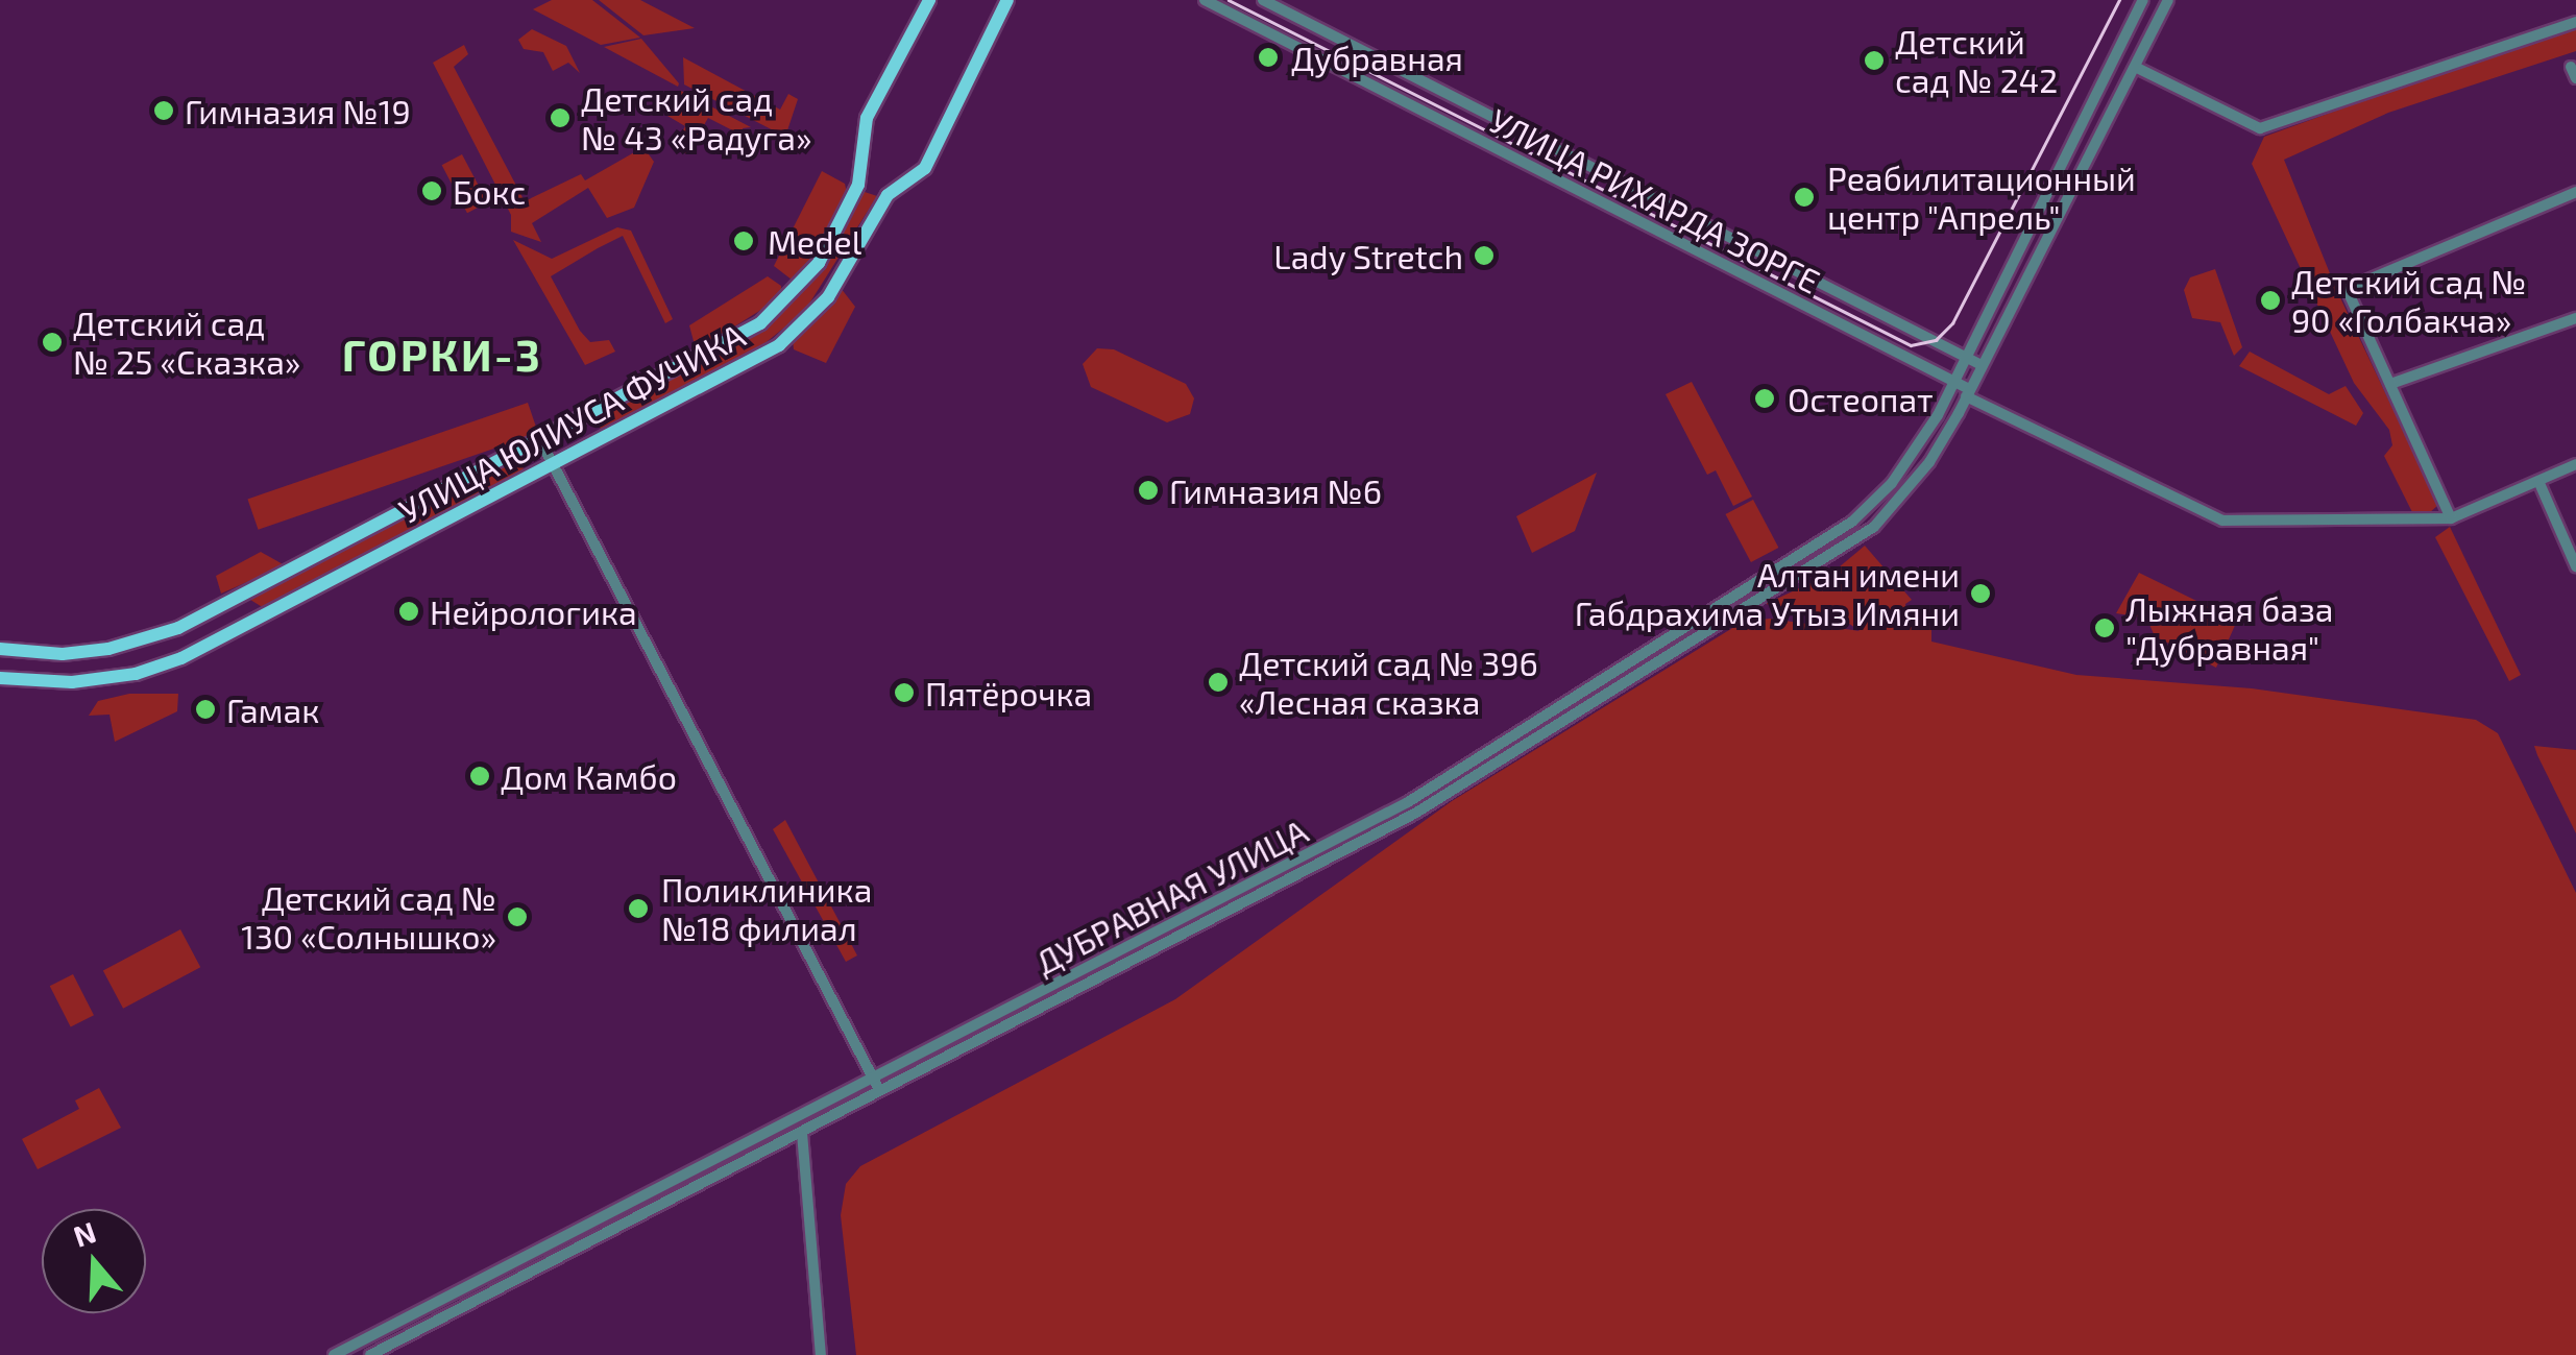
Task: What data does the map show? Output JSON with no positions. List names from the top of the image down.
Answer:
{
  "streets": {
    "main road": ["УЛИЦА ЮЛИУСА ФУЧИКА"],
    "street": ["УЛИЦА РИХАРДА ЗОРГЕ", "ДУБРАВНАЯ УЛИЦА"]
  },
  "crossings": [
    ["УЛИЦА РИХАРДА ЗОРГЕ", "ДУБРАВНАЯ УЛИЦА"]
  ],
  "districts": ["ГОРКИ-3"],
  "places": [
    "Дубравная",
    "Детский сад № 242",
    "Гимназия №19",
    "Детский сад № 43 «Радуга»",
    "Бокс",
    "Реабилитационный центр \"Апрель\"",
    "Medel",
    "Lady Stretch",
    "Детский сад № 90 «Голбакча»",
    "Детский сад № 25 «Сказка»",
    "Остеопат",
    "Гимназия №6",
    "Алтан имени Габдрахима Утыз Имяни",
    "Нейрологика",
    "Лыжная база \"Дубравная\"",
    "Детский сад № 396 «Лесная сказка",
    "Пятёрочка",
    "Гамак",
    "Дом Камбо",
    "Поликлиника №18 филиал",
    "Детский сад № 130 «Солнышко»"
  ],
  "north": "top"
}
